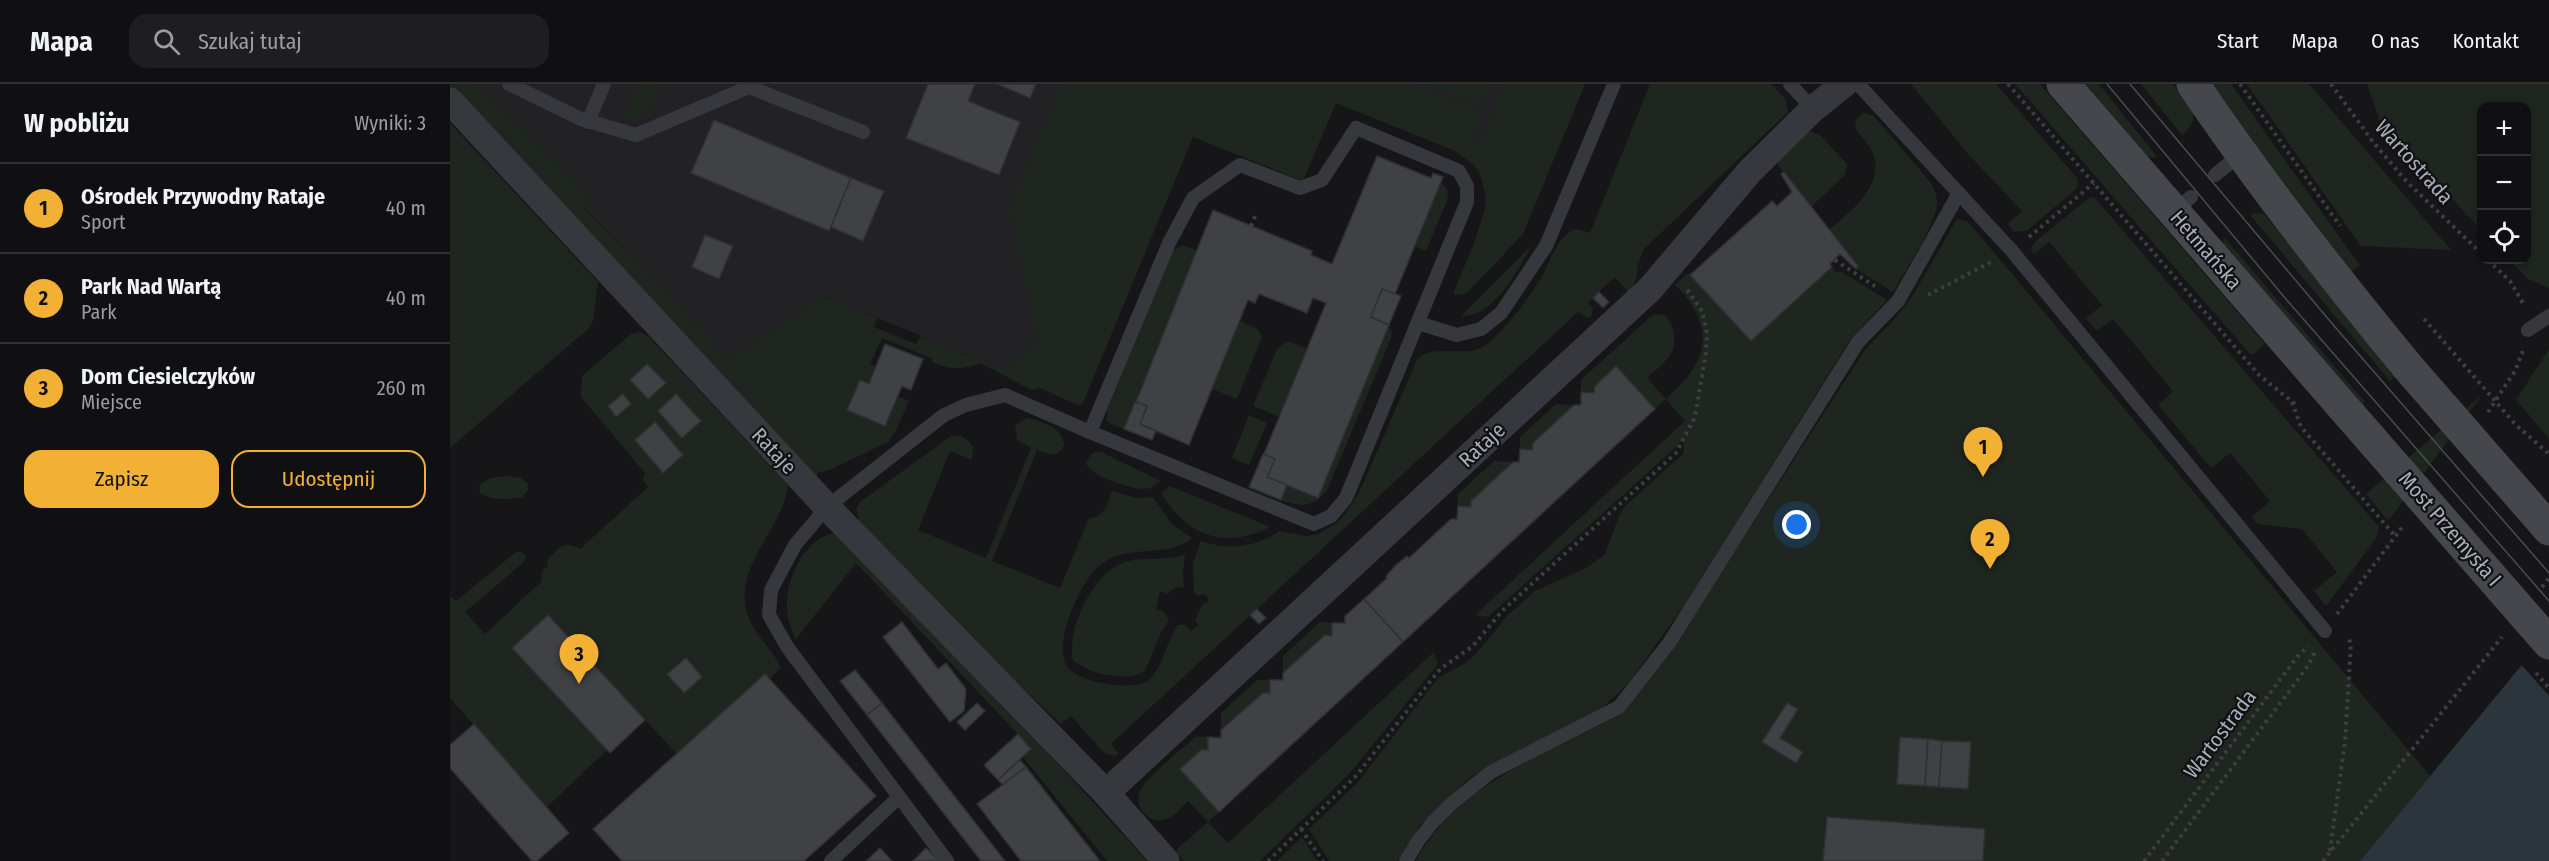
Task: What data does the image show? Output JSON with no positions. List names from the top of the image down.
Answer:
{
  "streets": {
    "main road": ["Hetmańska", "Most Przemysła I"],
    "street": ["Rataje"],
    "path": ["Wartostrada"]
  },
  "crossings": [
    ["Hetmańska", "Most Przemysła I"]
  ],
  "page": {
    "header": "Mapa",
    "search": "Szukaj tutaj",
    "nav": [
      "Start",
      "Mapa",
      "O nas",
      "Kontakt"
    ],
    "heading": ["W pobliżu", "Wyniki: 3"],
    "map_buttons": ["+", "−"],
    "list": [
      {
        "mark": "1",
        "name": "Ośrodek Przywodny Rataje",
        "note": "Sport",
        "value": "40 m"
      },
      {
        "mark": "2",
        "name": "Park Nad Wartą",
        "note": "Park",
        "value": "40 m"
      },
      {
        "mark": "3",
        "name": "Dom Ciesielczyków",
        "note": "Miejsce",
        "value": "260 m"
      }
    ],
    "pins": ["1", "2", "3"],
    "buttons": ["Zapisz", "Udostępnij"]
  }
}
